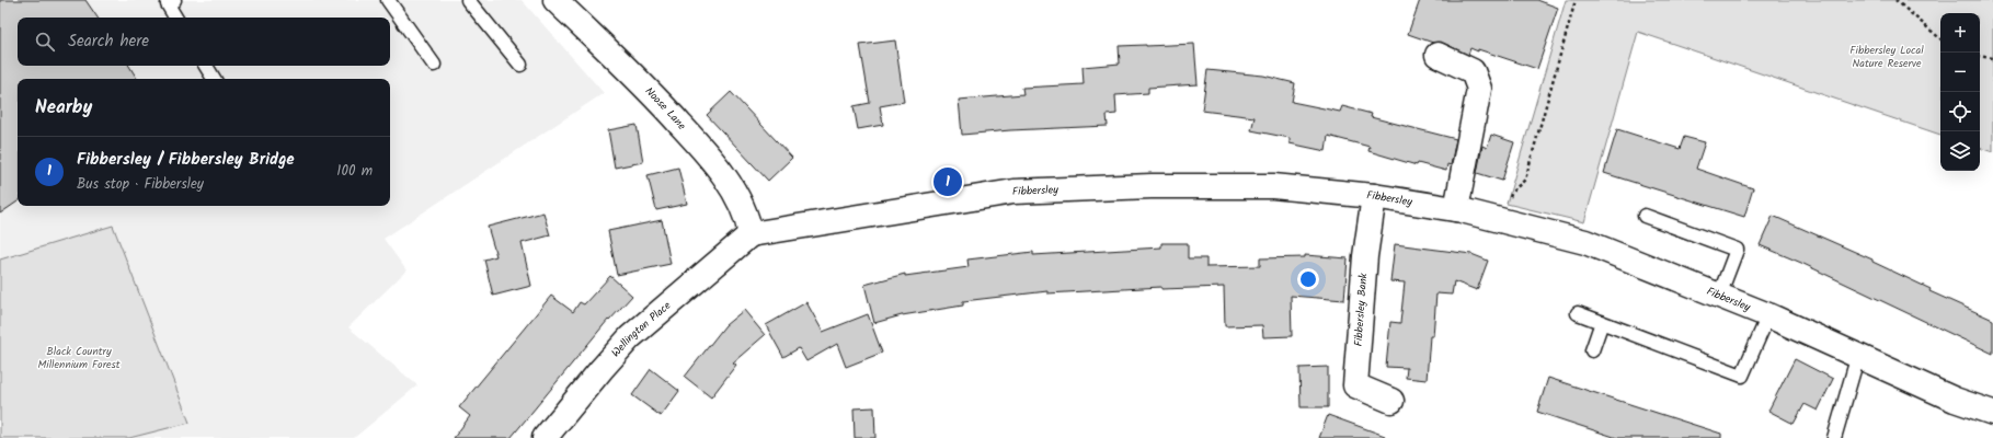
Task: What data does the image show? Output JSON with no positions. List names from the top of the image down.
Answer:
{
  "streets": {
    "main road": [
      "Noose Lane",
      "Fibbersley",
      "Fibbersley Bank",
      "Wellington Place"
    ]
  },
  "crossings": [
    ["Noose Lane", "Fibbersley"],
    ["Noose Lane", "Wellington Place"],
    ["Fibbersley", "Fibbersley Bank"],
    ["Fibbersley", "Wellington Place"]
  ],
  "parks": ["Fibbersley Local Nature Reserve", "Black Country Millennium Forest"],
  "page": {
    "map_buttons": ["+", "−"],
    "search": "Search here",
    "heading": "Nearby",
    "list": [
      {
        "mark": "1",
        "name": "Fibbersley / Fibbersley Bridge",
        "note": "Bus stop · Fibbersley",
        "value": "100 m"
      }
    ],
    "pins": "1"
  }
}
